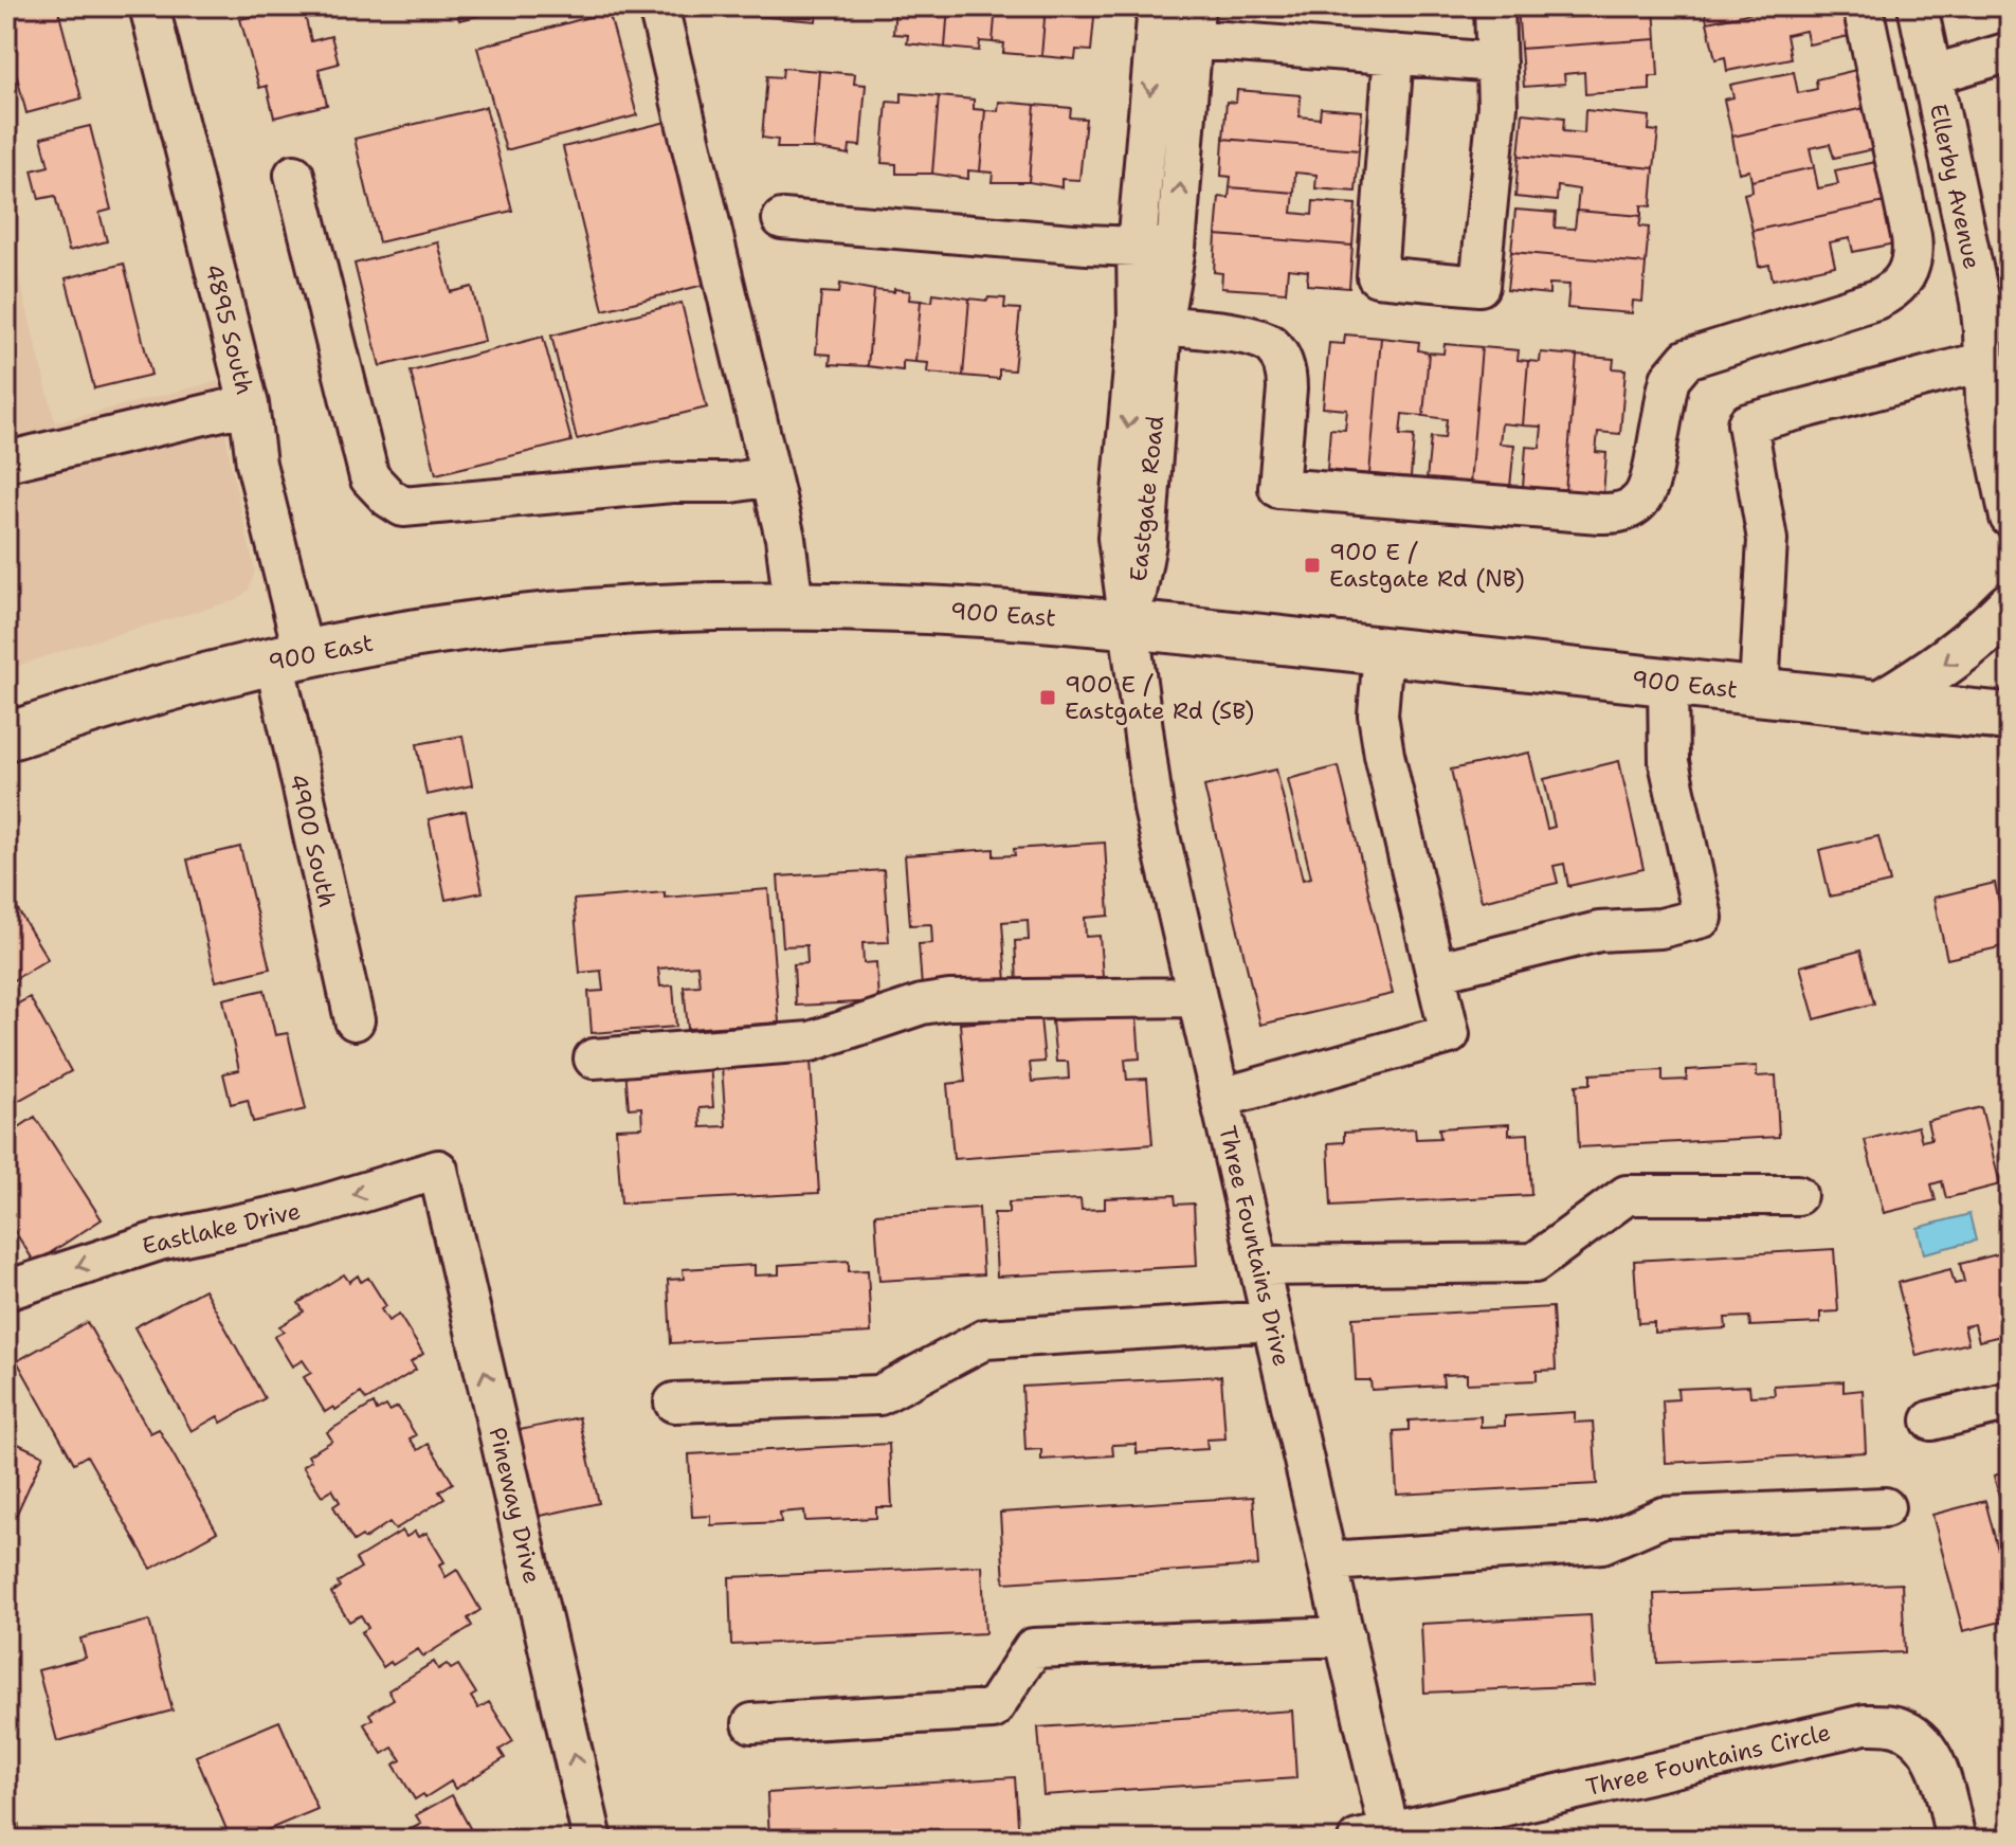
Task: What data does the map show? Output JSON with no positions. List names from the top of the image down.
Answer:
{
  "streets": {
    "main road": ["900 East"],
    "street": [
      "Ellerby Avenue",
      "4895 South",
      "Eastgate Road",
      "4900 South",
      "Eastlake Drive",
      "Three Fountains Drive",
      "Pineway Drive",
      "Three Fountains Circle"
    ]
  },
  "crossings": [
    ["4895 South", "900 East"],
    ["4895 South", "4900 South"],
    ["Eastgate Road", "900 East"],
    ["Eastgate Road", "Three Fountains Drive"],
    ["900 East", "4900 South"],
    ["900 East", "Three Fountains Drive"],
    ["Eastlake Drive", "Pineway Drive"],
    ["Three Fountains Drive", "Three Fountains Circle"]
  ],
  "one_way": ["Eastlake Drive", "Pineway Drive"],
  "places": {
    "transit": ["900 E / Eastgate Rd (NB)", "900 E / Eastgate Rd (SB)"]
  }
}
